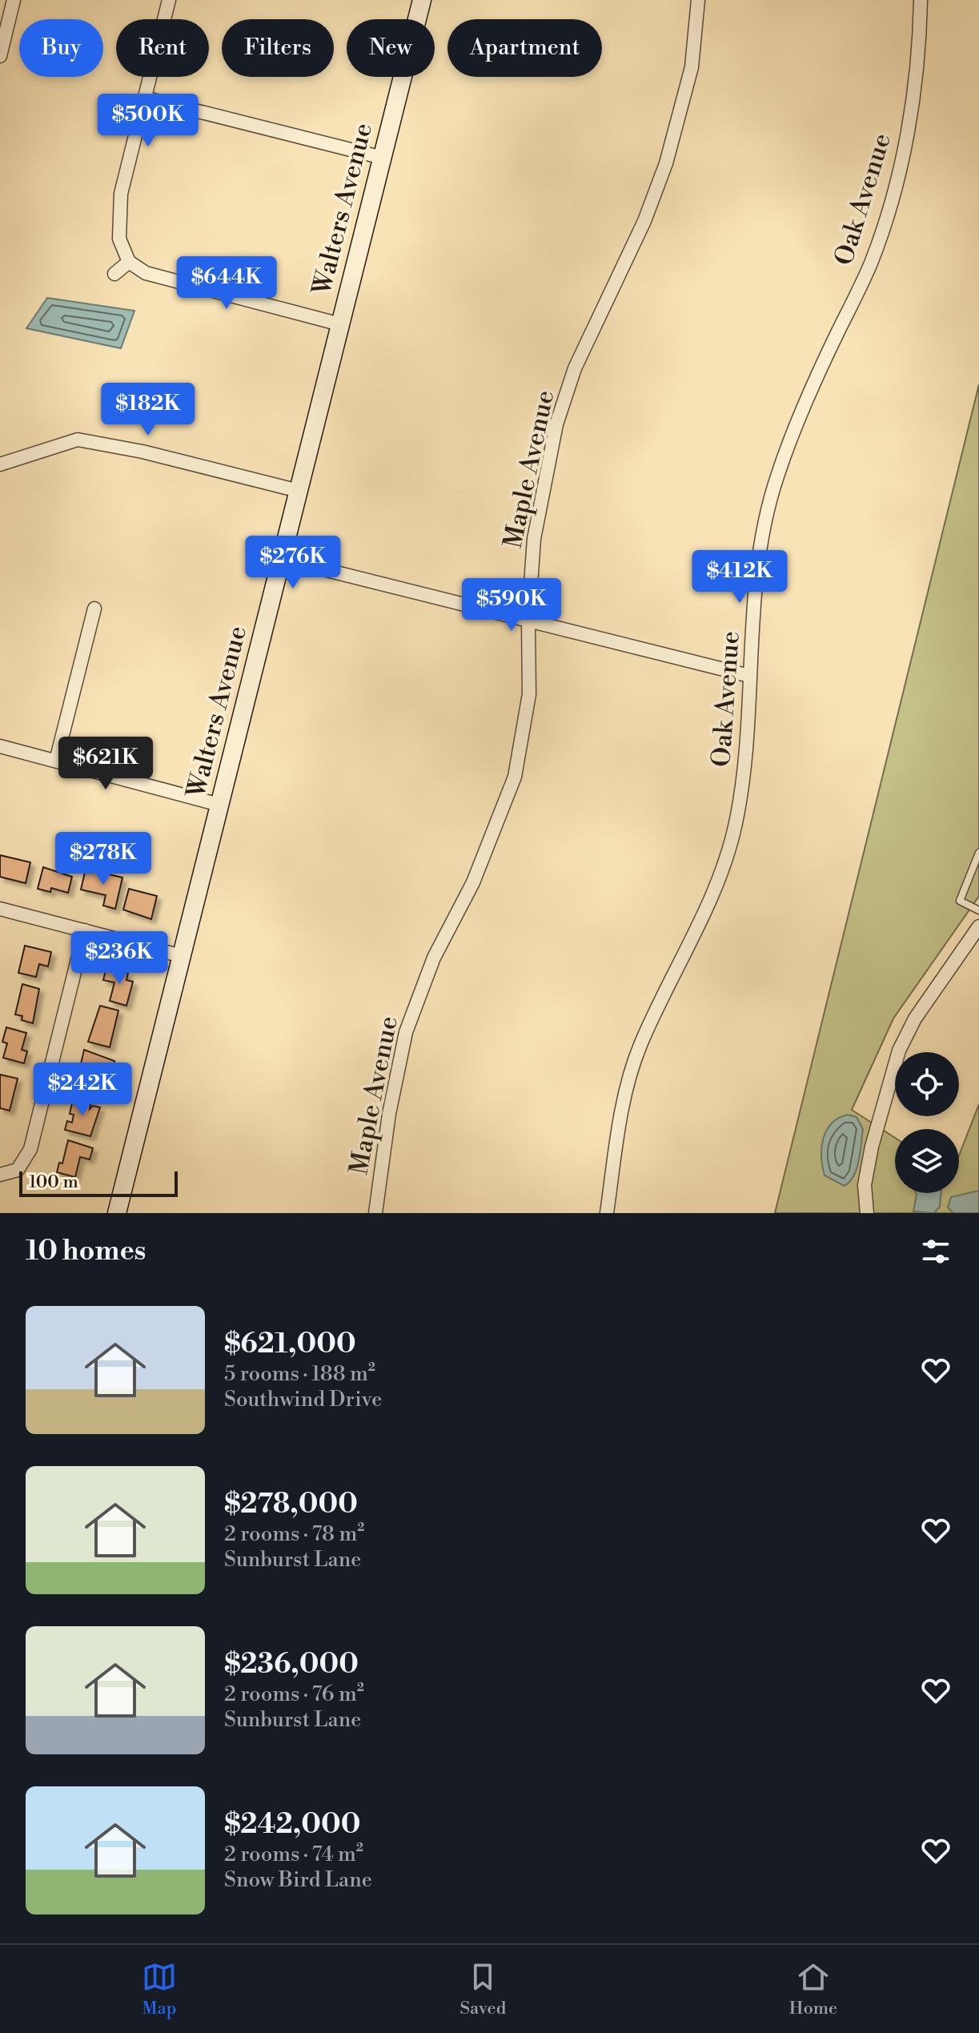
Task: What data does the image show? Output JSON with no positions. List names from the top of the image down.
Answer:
{
  "streets": {
    "main road": ["Walters Avenue"],
    "street": ["Oak Avenue", "Maple Avenue"]
  },
  "scale_bar": "100 m",
  "page": {
    "chip": [
      "Buy",
      "Rent",
      "Filters",
      "New",
      "Apartment"
    ],
    "price": [
      "$500K",
      "$644K",
      "$182K",
      "$276K",
      "$412K",
      "$590K",
      "$621K",
      "$278K",
      "$236K",
      "$242K"
    ],
    "scale": "100 m",
    "heading": "10 homes",
    "list": [
      {
        "name": "$621,000",
        "note": "5 rooms · 188 m² · Southwind Drive"
      },
      {
        "name": "$278,000",
        "note": "2 rooms · 78 m² · Sunburst Lane"
      },
      {
        "name": "$236,000",
        "note": "2 rooms · 76 m² · Sunburst Lane"
      },
      {
        "name": "$242,000",
        "note": "2 rooms · 74 m² · Snow Bird Lane"
      }
    ],
    "tabs": ["Map", "Saved", "Home"]
  }
}
